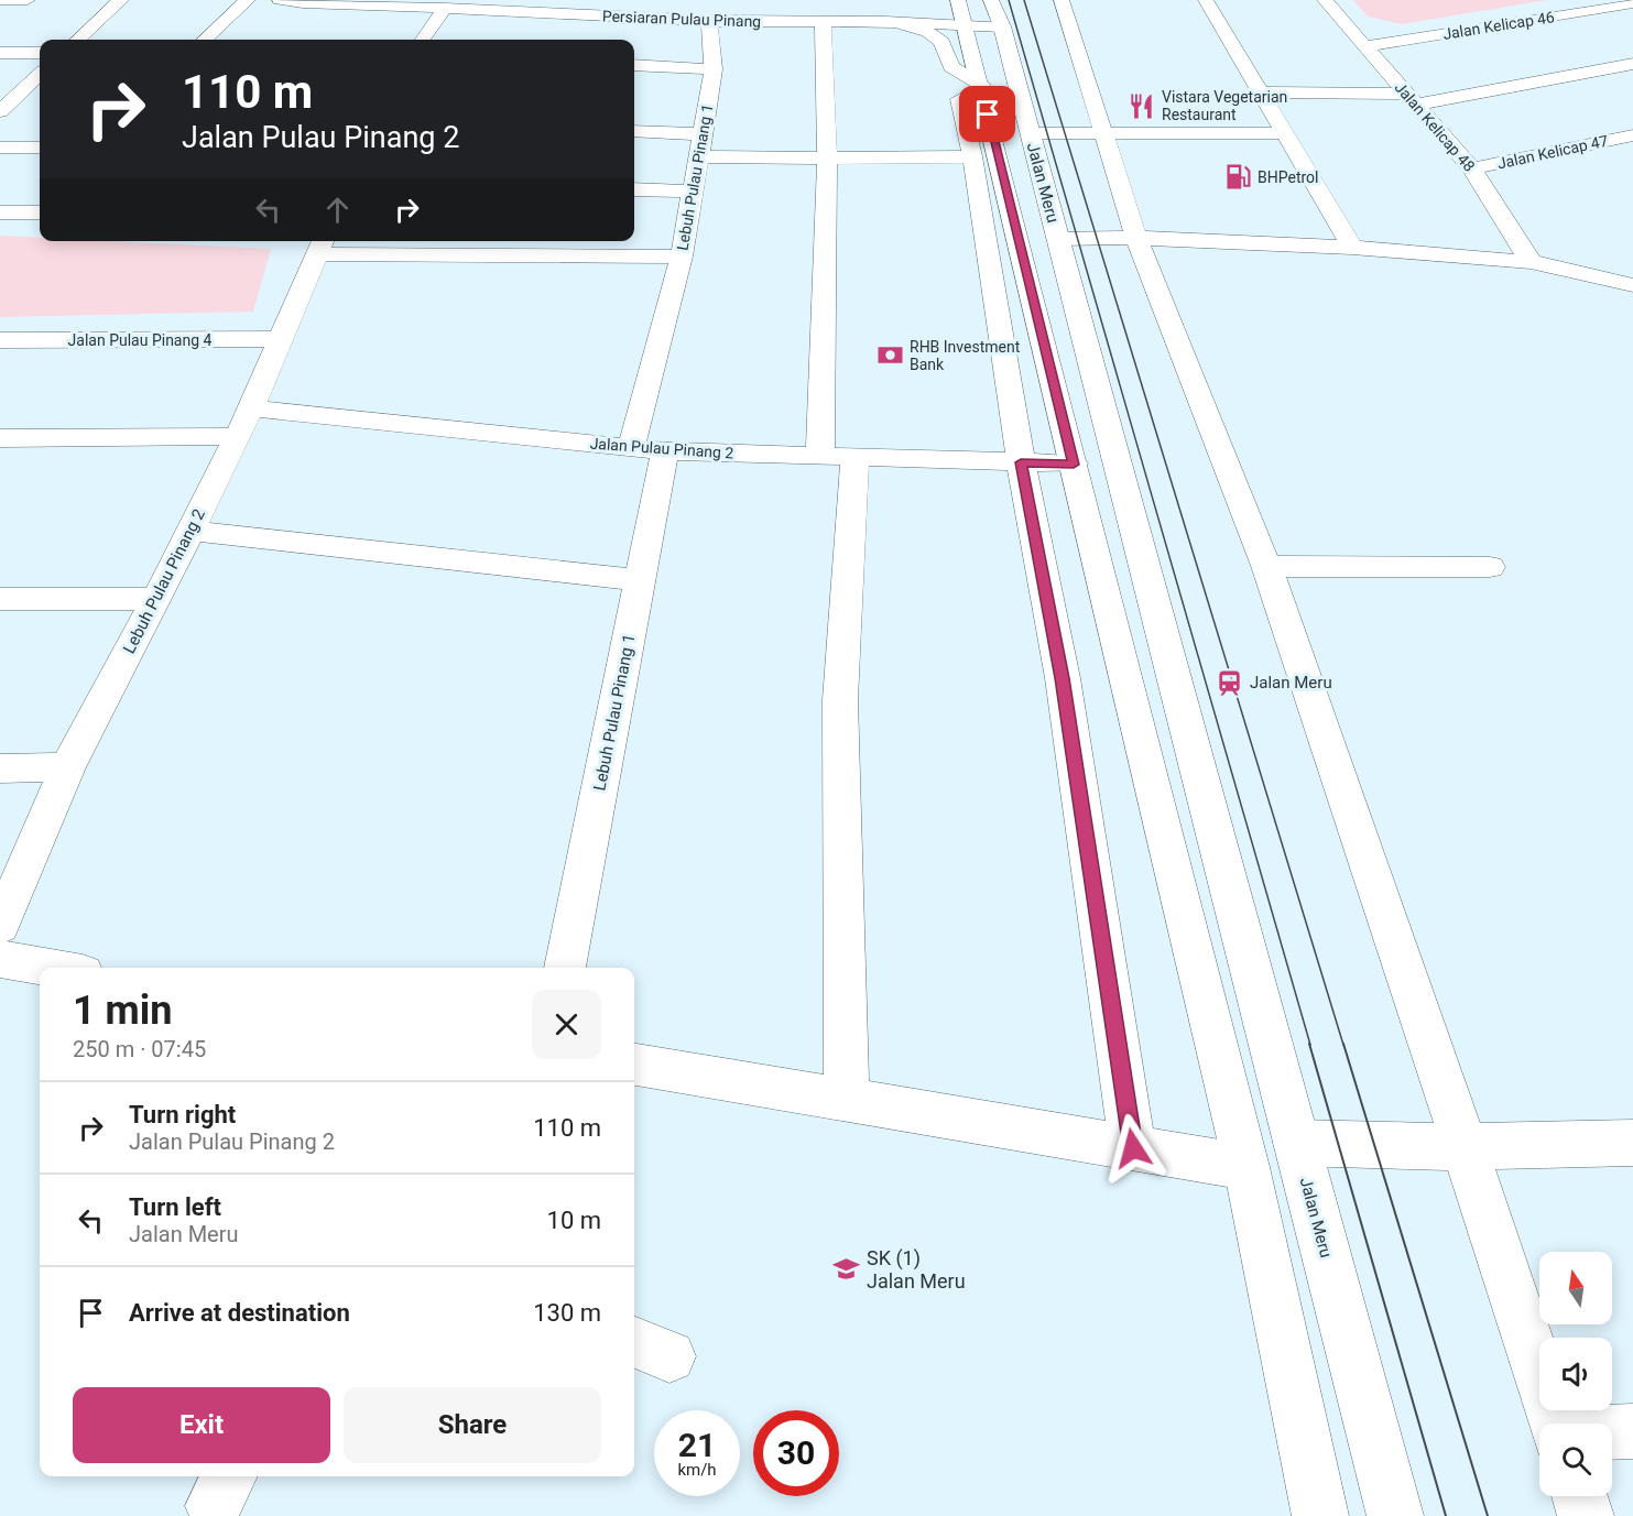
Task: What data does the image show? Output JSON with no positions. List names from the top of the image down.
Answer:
{
  "streets": {
    "main road": [
      "Persiaran Pulau Pinang",
      "Jalan Kelicap 46",
      "Jalan Kelicap 48",
      "Jalan Kelicap 47",
      "Lebuh Pulau Pinang 1",
      "Jalan Meru",
      "Jalan Pulau Pinang 4",
      "Jalan Pulau Pinang 2",
      "Lebuh Pulau Pinang 2"
    ]
  },
  "crossings": [
    ["Persiaran Pulau Pinang", "Lebuh Pulau Pinang 1"],
    ["Jalan Kelicap 46", "Jalan Kelicap 48"],
    ["Jalan Kelicap 48", "Jalan Kelicap 47"],
    ["Lebuh Pulau Pinang 1", "Jalan Pulau Pinang 2"],
    ["Jalan Pulau Pinang 4", "Lebuh Pulau Pinang 2"],
    ["Jalan Pulau Pinang 2", "Lebuh Pulau Pinang 2"]
  ],
  "places": {
    "restaurant": ["Vistara Vegetarian Restaurant"],
    "fuel station": ["BHPetrol"],
    "bank": ["RHB Investment Bank"],
    "station": ["Jalan Meru"],
    "school or university": ["SK (1) Jalan Meru"]
  },
  "north": "top",
  "page": {
    "turn": ["110 m", "Jalan Pulau Pinang 2"],
    "heading": ["1 min", "250 m · 07:45"],
    "list": [
      {
        "name": "Turn right",
        "note": "Jalan Pulau Pinang 2",
        "value": "110 m"
      },
      {
        "name": "Turn left",
        "note": "Jalan Meru",
        "value": "10 m"
      },
      {
        "name": "Arrive at destination",
        "value": "130 m"
      }
    ],
    "buttons": ["Exit", "Share"],
    "speed": "21 km/h",
    "limit": "30"
  }
}
